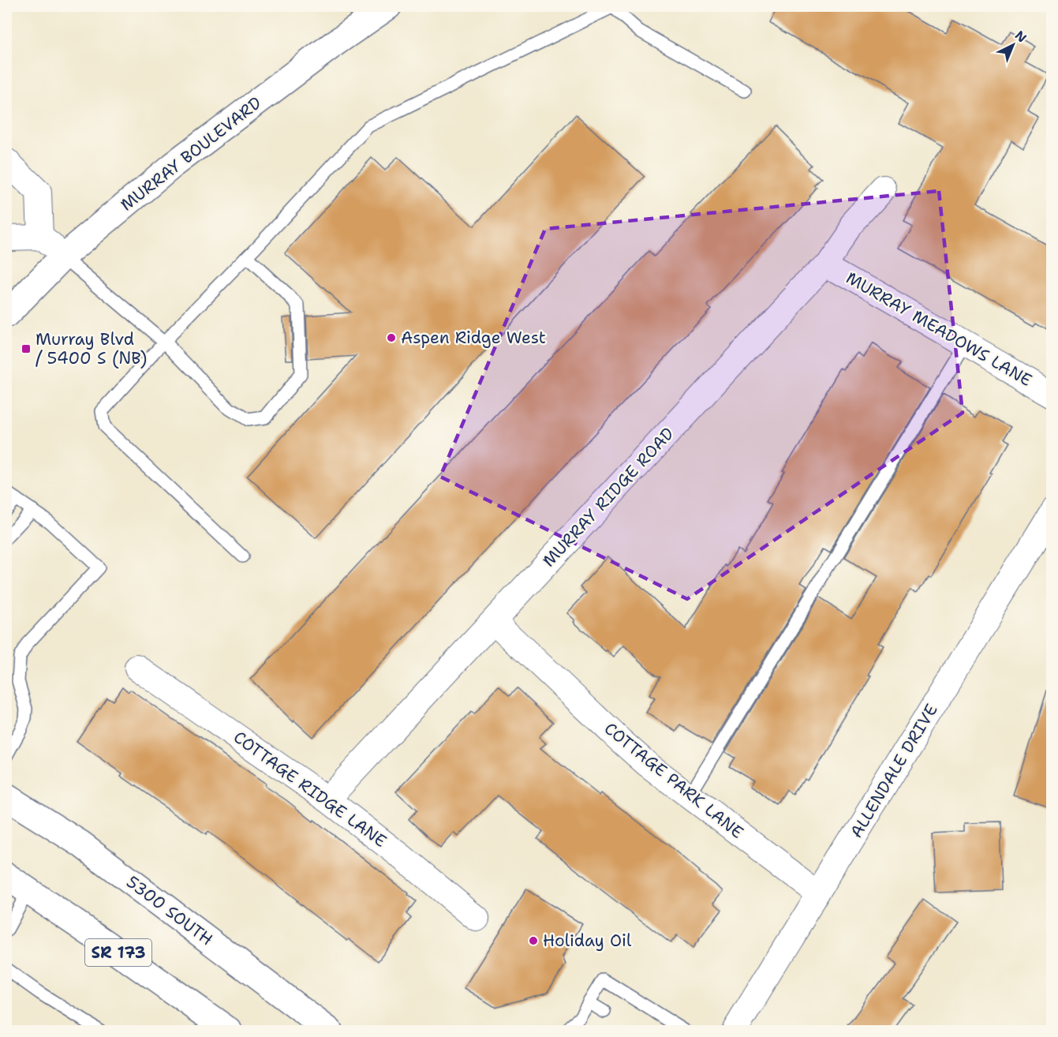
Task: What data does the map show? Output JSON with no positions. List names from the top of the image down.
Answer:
{
  "streets": {
    "main road": ["MURRAY BOULEVARD", "5300 SOUTH", "SR 173"],
    "street": [
      "MURRAY MEADOWS LANE",
      "MURRAY RIDGE ROAD",
      "ALLENDALE DRIVE",
      "COTTAGE PARK LANE",
      "COTTAGE RIDGE LANE"
    ]
  },
  "crossings": [
    ["MURRAY MEADOWS LANE", "MURRAY RIDGE ROAD"],
    ["MURRAY RIDGE ROAD", "COTTAGE PARK LANE"],
    ["MURRAY RIDGE ROAD", "COTTAGE RIDGE LANE"],
    ["ALLENDALE DRIVE", "COTTAGE PARK LANE"]
  ],
  "places": {
    "other": ["Aspen Ridge West", "Holiday Oil"],
    "transit": ["Murray Blvd / 5400 S (NB)"]
  },
  "north": "top right"
}
